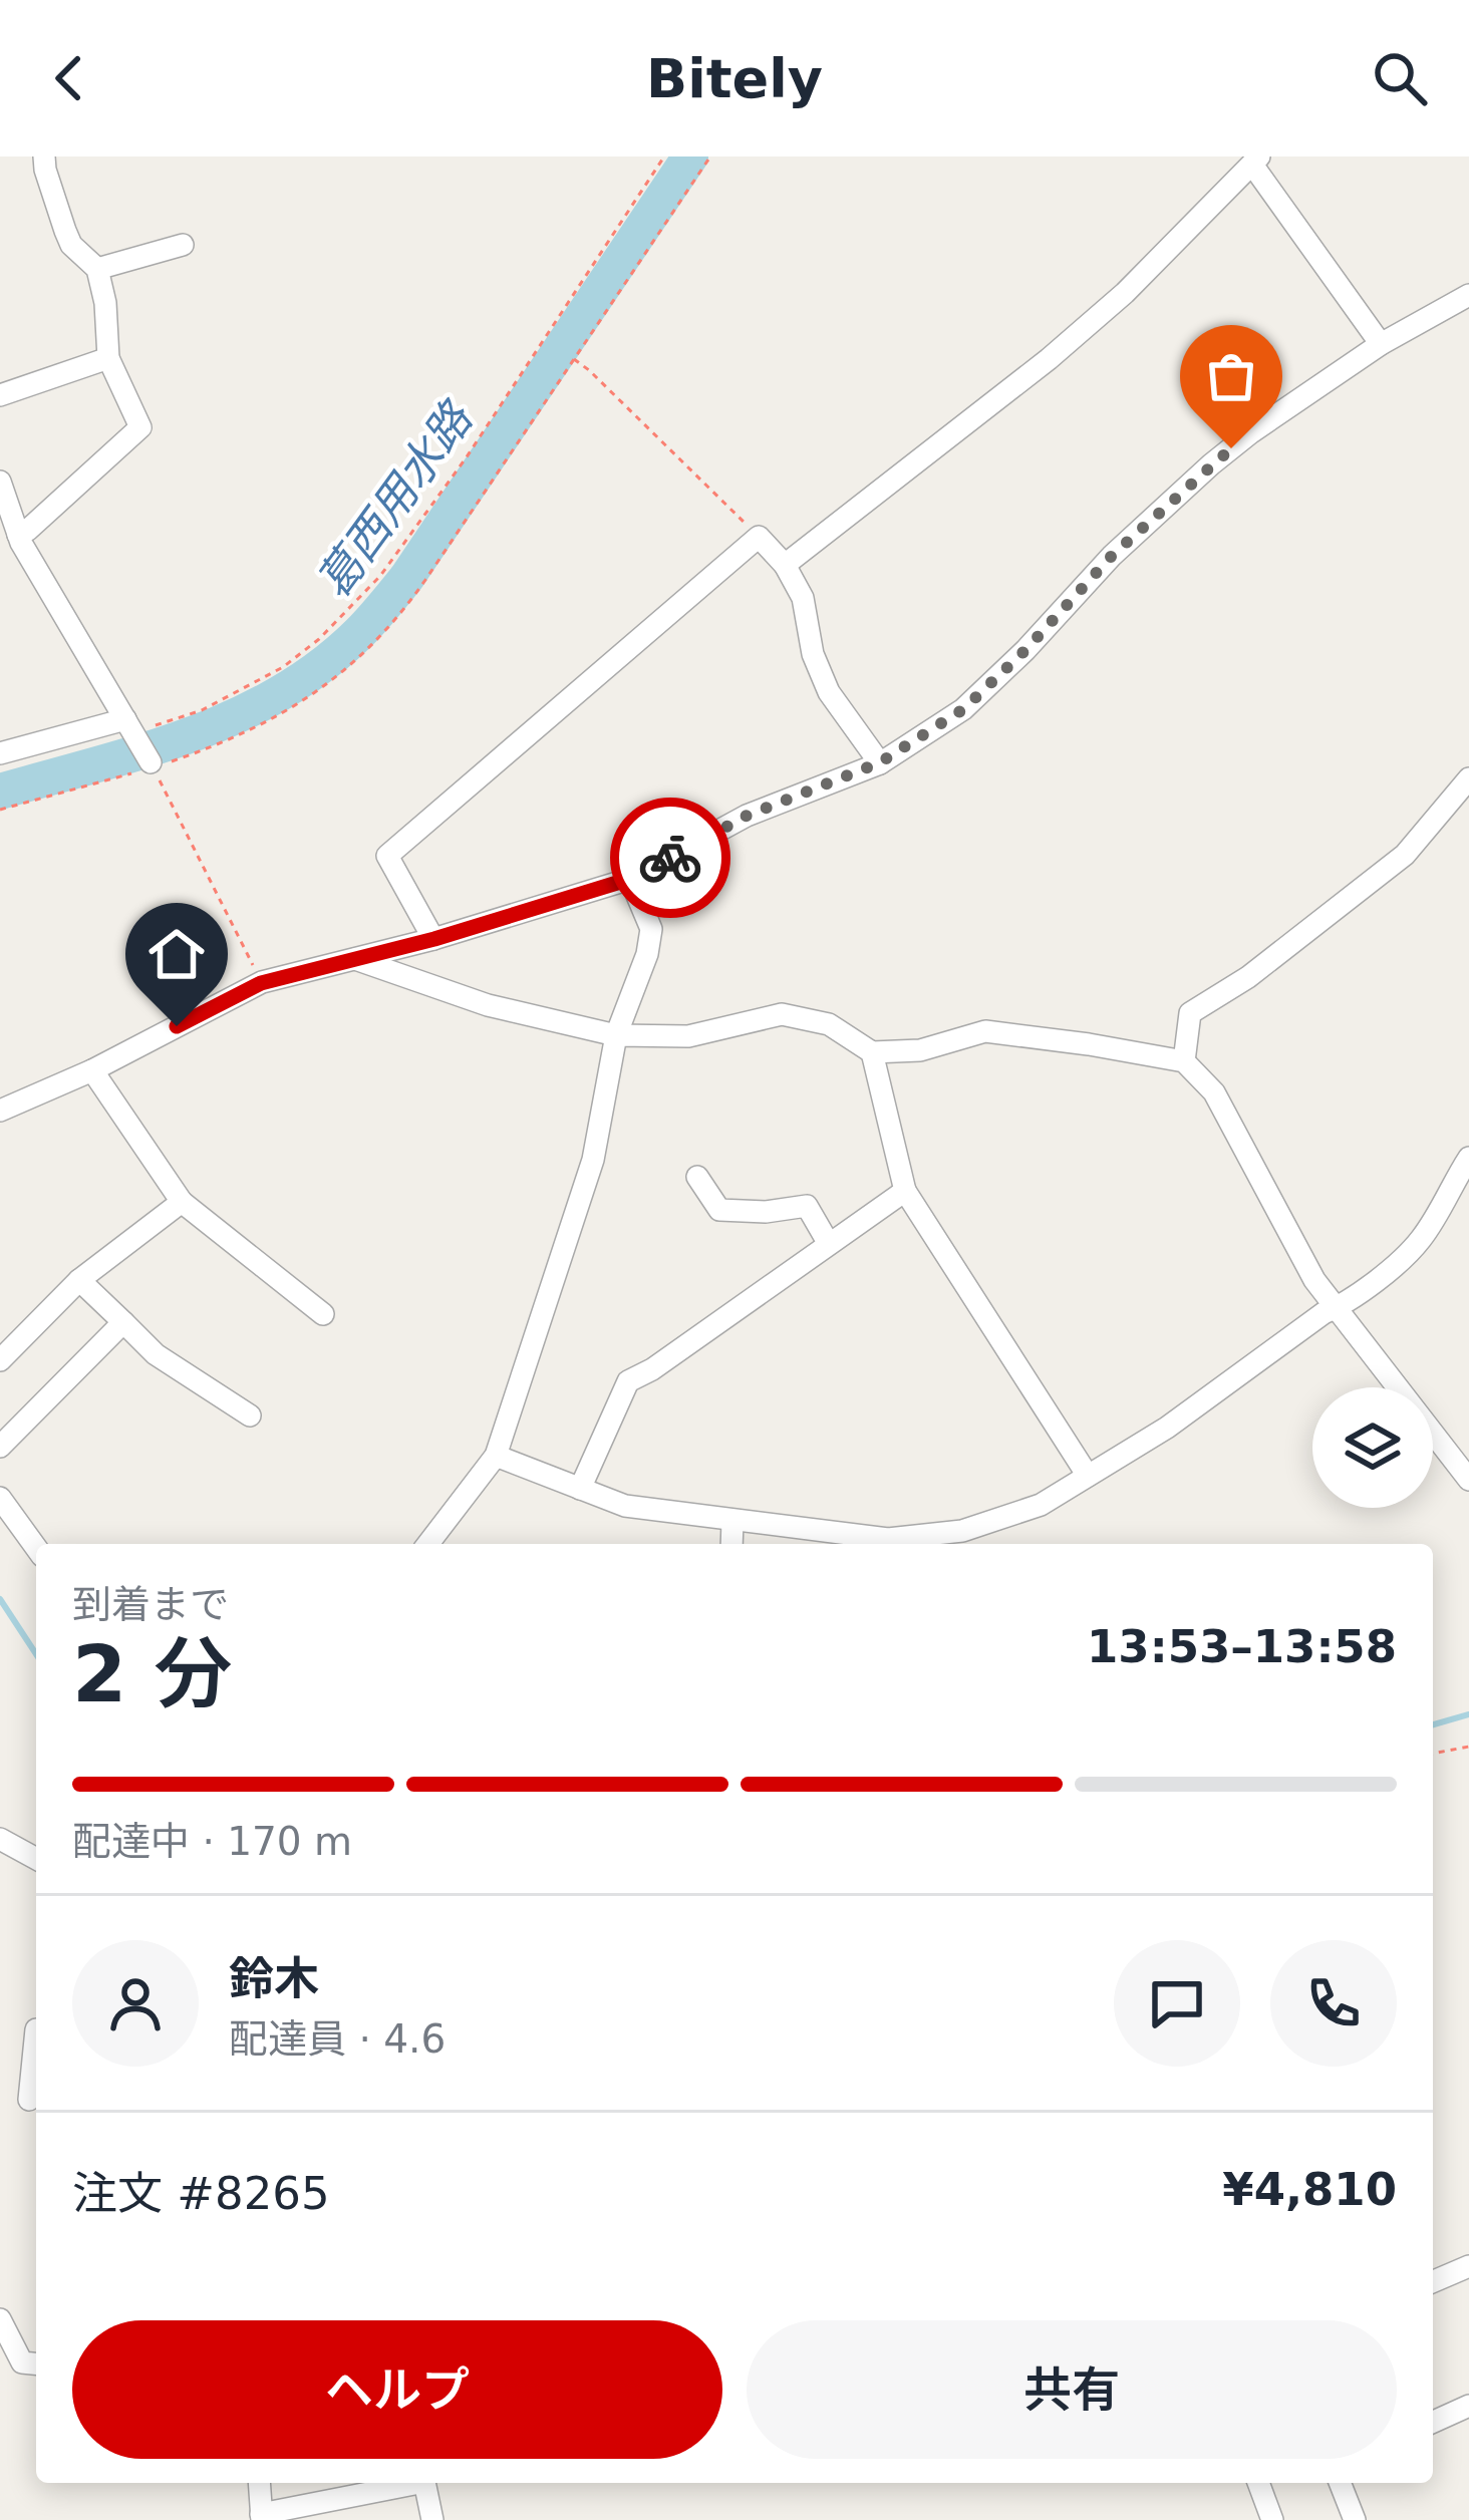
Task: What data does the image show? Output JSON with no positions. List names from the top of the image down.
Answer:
{
  "water": ["葛西用水路"],
  "page": {
    "header": "Bitely",
    "heading": ["2 分", "到着まで", "13:53–13:58"],
    "panel": [
      "鈴木",
      "配達員 · 4.6",
      "注文 #8265",
      "¥4,810"
    ],
    "bar": "配達中 · 170 m",
    "buttons": ["ヘルプ", "共有"]
  }
}
